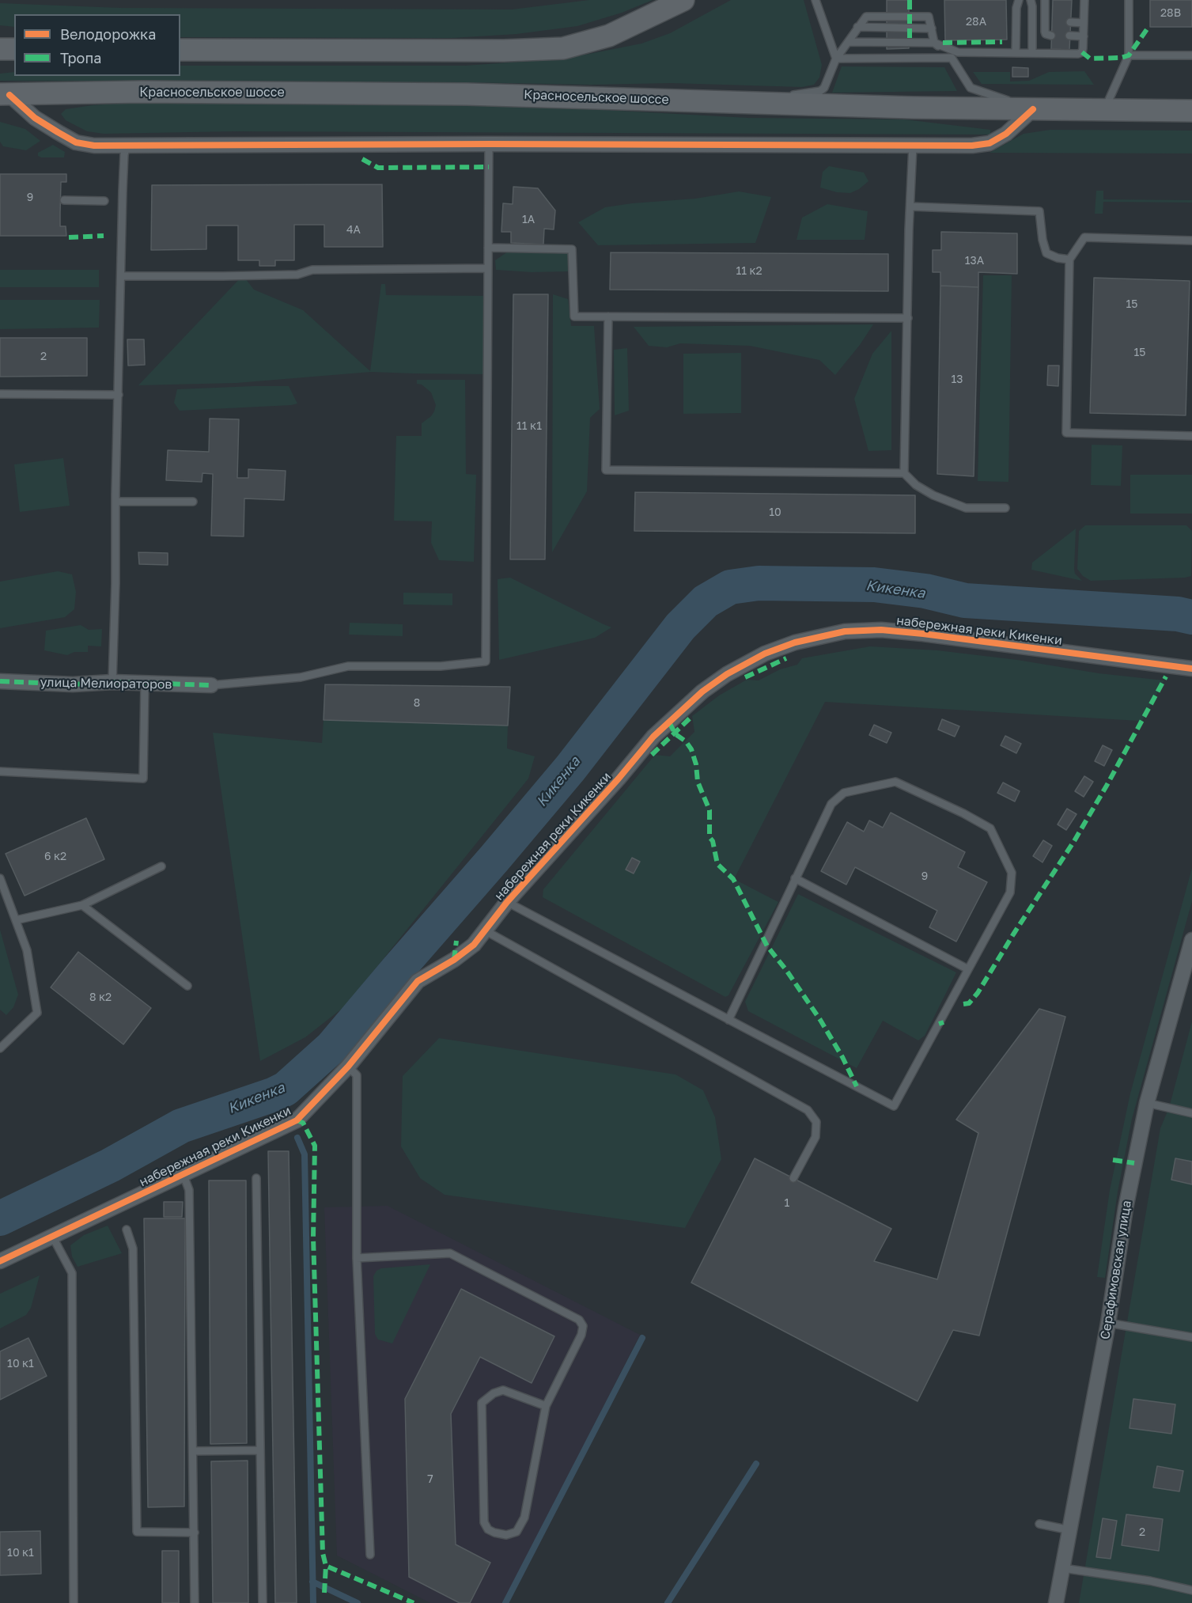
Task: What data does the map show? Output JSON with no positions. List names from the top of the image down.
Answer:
{
  "streets": {
    "main road": ["Красносельское шоссе"],
    "street": ["набережная реки Кикенки", "улица Мелиораторов", "Серафимовская улица"]
  },
  "water": ["Кикенка"],
  "house_numbers": [
    "28В",
    "28А",
    "9",
    "1А",
    "4А",
    "13А",
    "11 к2",
    "15",
    "15",
    "2",
    "13",
    "11 к1",
    "10",
    "8",
    "6 к2",
    "9",
    "8 к2",
    "1",
    "10 к1",
    "7",
    "2",
    "10 к1"
  ],
  "legend": ["Велодорожка", "Тропа"]
}
